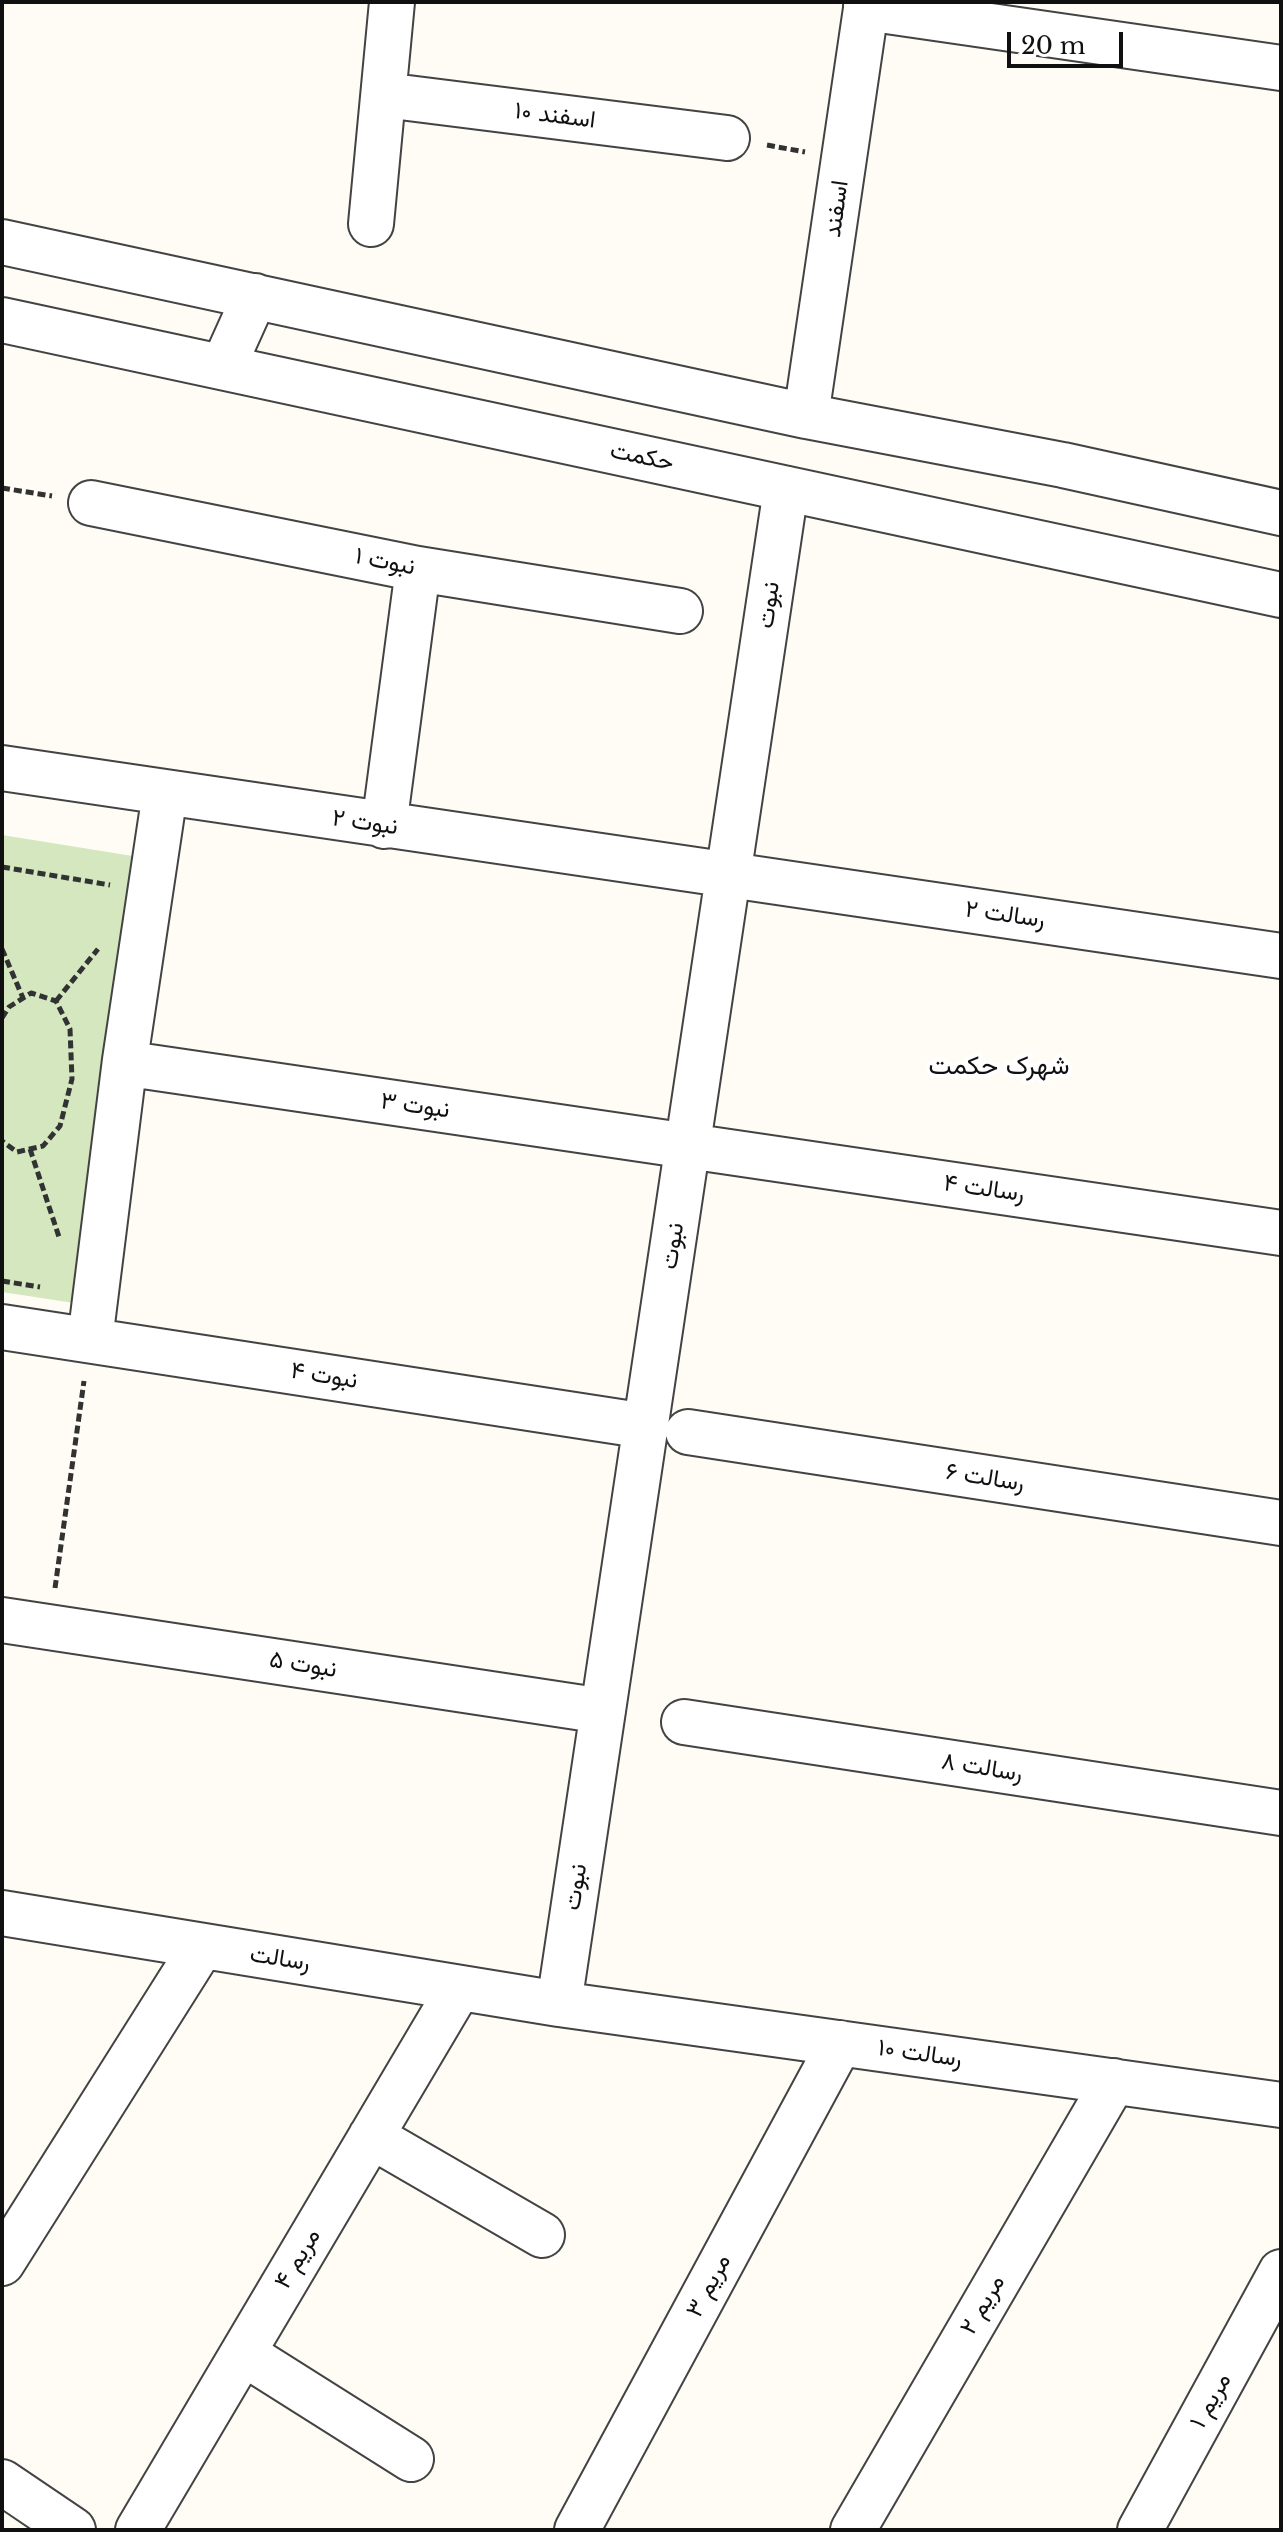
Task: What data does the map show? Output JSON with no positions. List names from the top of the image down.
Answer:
{
  "streets": {
    "street": [
      "اسفند ۱۰",
      "اسفند",
      "حکمت",
      "نبوت ۱",
      "نبوت",
      "نبوت ۲",
      "رسالت ۲",
      "نبوت ۳",
      "رسالت ۴",
      "نبوت ۴",
      "رسالت ۶",
      "نبوت ۵",
      "رسالت ۸",
      "رسالت",
      "رسالت ۱۰",
      "مریم ۴",
      "مریم ۳",
      "مریم ۲",
      "مریم ۱"
    ]
  },
  "crossings": [
    ["حکمت", "نبوت"],
    ["نبوت", "نبوت ۲"],
    ["نبوت", "رسالت ۲"],
    ["نبوت", "نبوت ۳"],
    ["نبوت", "رسالت ۴"],
    ["نبوت", "نبوت ۴"],
    ["نبوت", "نبوت ۵"],
    ["نبوت", "رسالت"],
    ["نبوت", "رسالت ۱۰"],
    ["نبوت ۲", "رسالت ۲"],
    ["نبوت ۳", "رسالت ۴"],
    ["رسالت", "رسالت ۱۰"],
    ["رسالت", "مریم ۴"],
    ["رسالت ۱۰", "مریم ۳"],
    ["رسالت ۱۰", "مریم ۲"]
  ],
  "districts": ["شهرک حکمت"],
  "scale_bar": "20 m"
}
